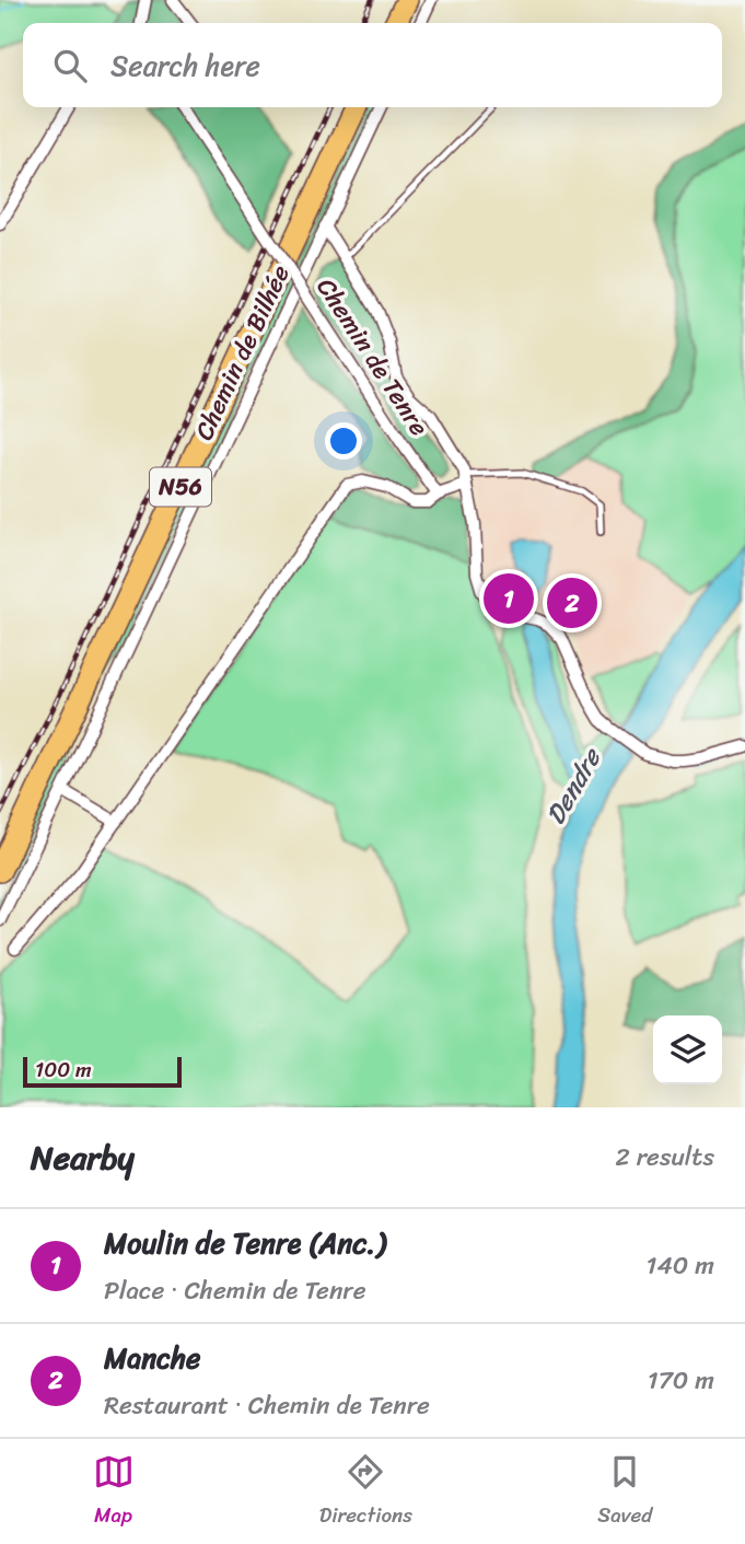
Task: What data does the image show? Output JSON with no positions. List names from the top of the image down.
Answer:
{
  "streets": {
    "highway": ["N56"],
    "street": ["Chemin de Bilhée", "Chemin de Tenre"]
  },
  "crossings": [
    ["Chemin de Bilhée", "Chemin de Tenre"]
  ],
  "water": ["Dendre"],
  "scale_bar": "100 m",
  "page": {
    "search": "Search here",
    "pins": ["1", "2"],
    "scale": "100 m",
    "heading": ["Nearby", "2 results"],
    "list": [
      {
        "mark": "1",
        "name": "Moulin de Tenre (Anc.)",
        "note": "Place · Chemin de Tenre",
        "value": "140 m"
      },
      {
        "mark": "2",
        "name": "Manche",
        "note": "Restaurant · Chemin de Tenre",
        "value": "170 m"
      }
    ],
    "nav": ["Map", "Directions", "Saved"]
  }
}
